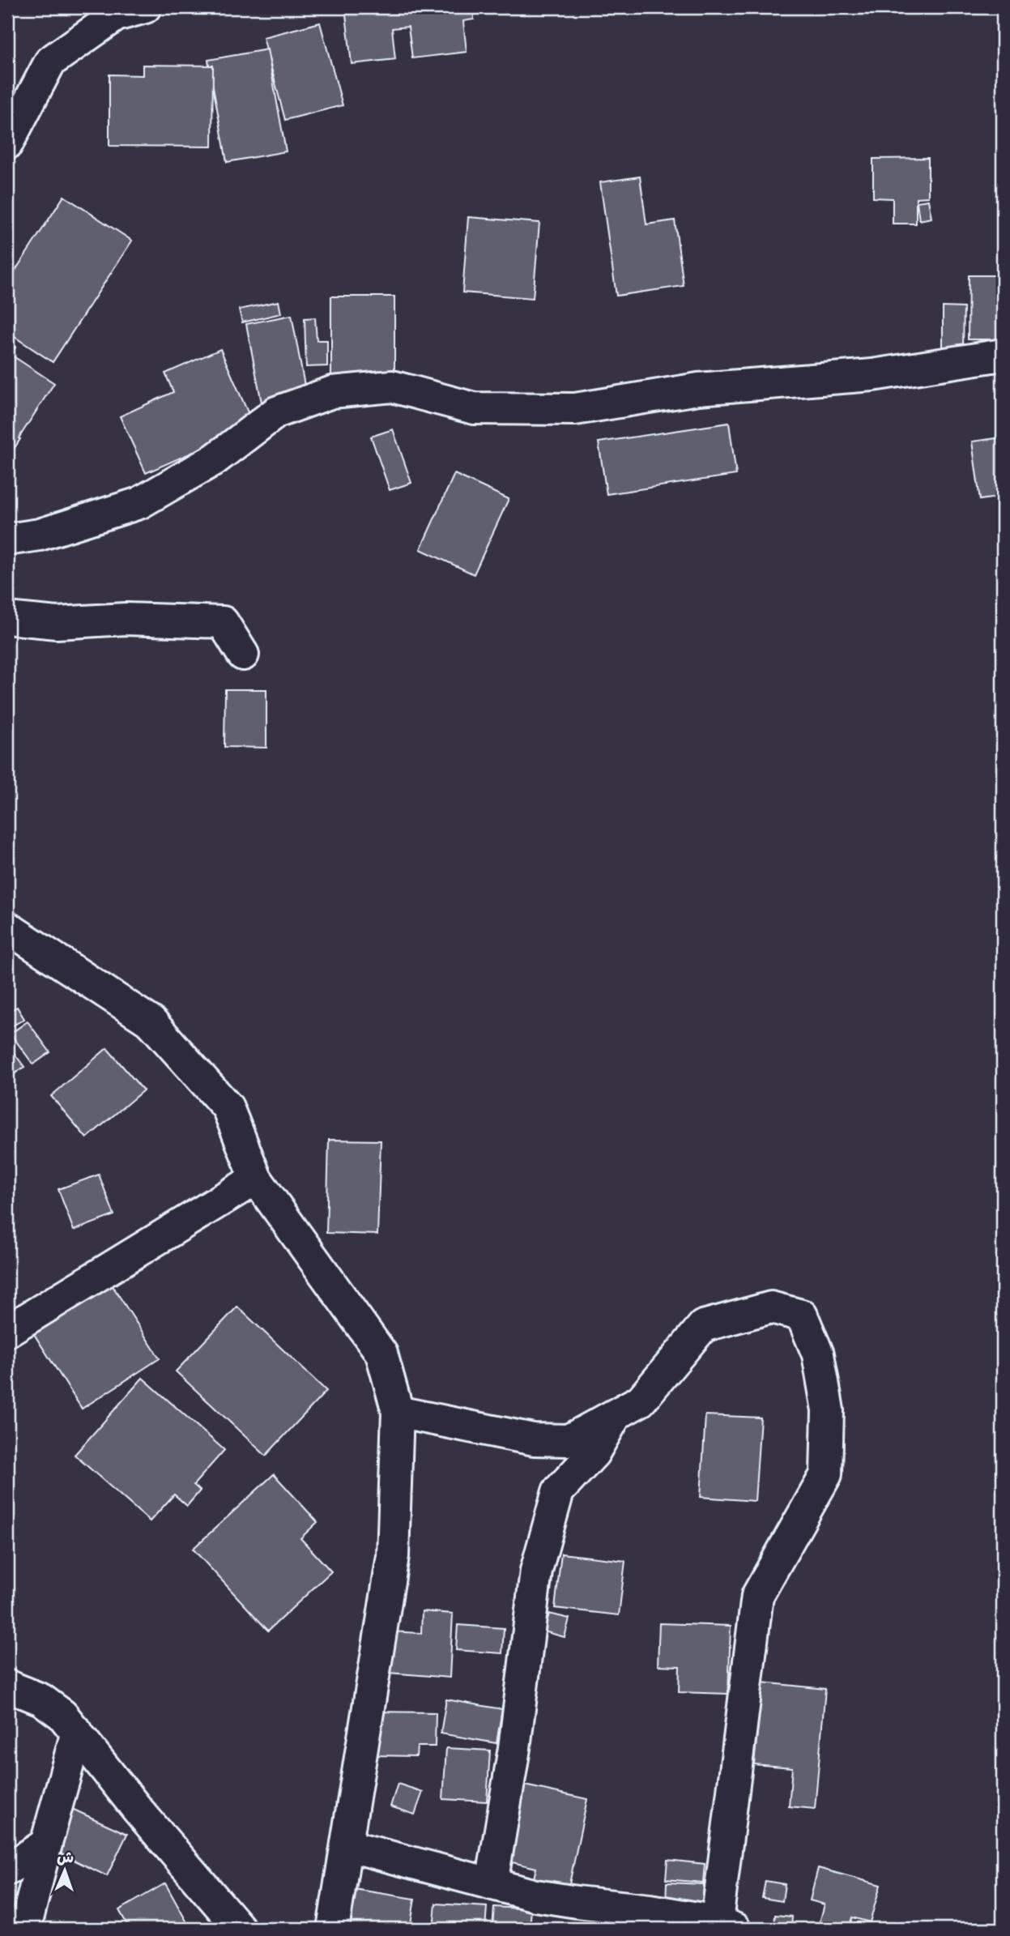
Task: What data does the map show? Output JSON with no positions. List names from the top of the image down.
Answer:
{
  "north": "top"
}
